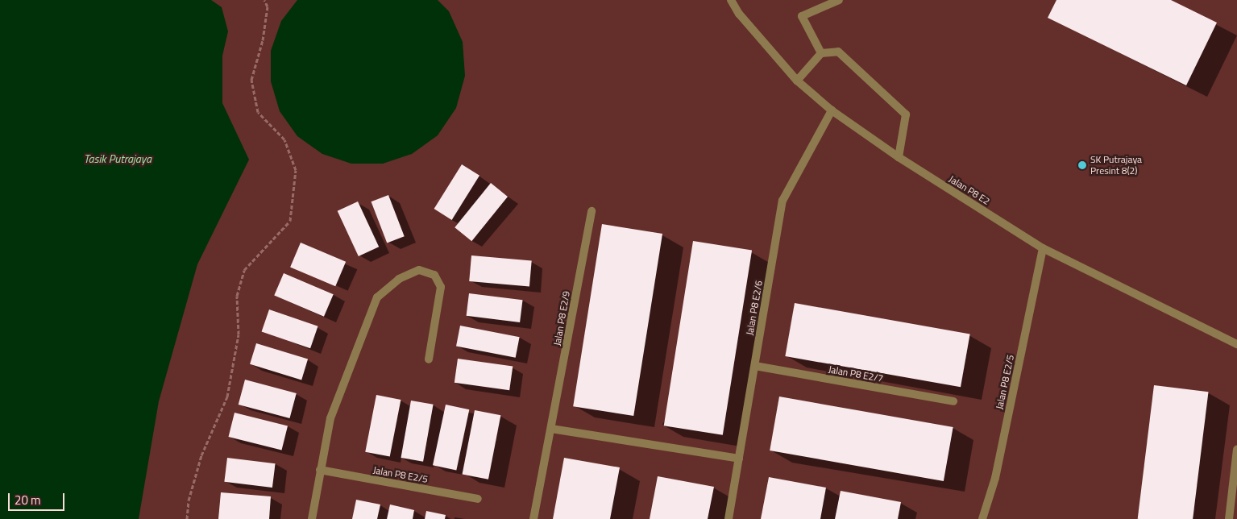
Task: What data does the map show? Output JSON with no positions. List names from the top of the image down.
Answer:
{
  "streets": {
    "street": [
      "Jalan P8 E2",
      "Jalan P8 E2/6",
      "Jalan P8 E2/9",
      "Jalan P8 E2/7",
      "Jalan P8 E2/5"
    ]
  },
  "crossings": [
    ["Jalan P8 E2", "Jalan P8 E2/6"],
    ["Jalan P8 E2", "Jalan P8 E2/5"],
    ["Jalan P8 E2/6", "Jalan P8 E2/7"]
  ],
  "water": ["Tasik Putrajaya"],
  "places": ["SK Putrajaya Presint 8(2)"],
  "scale_bar": "20 m"
}
